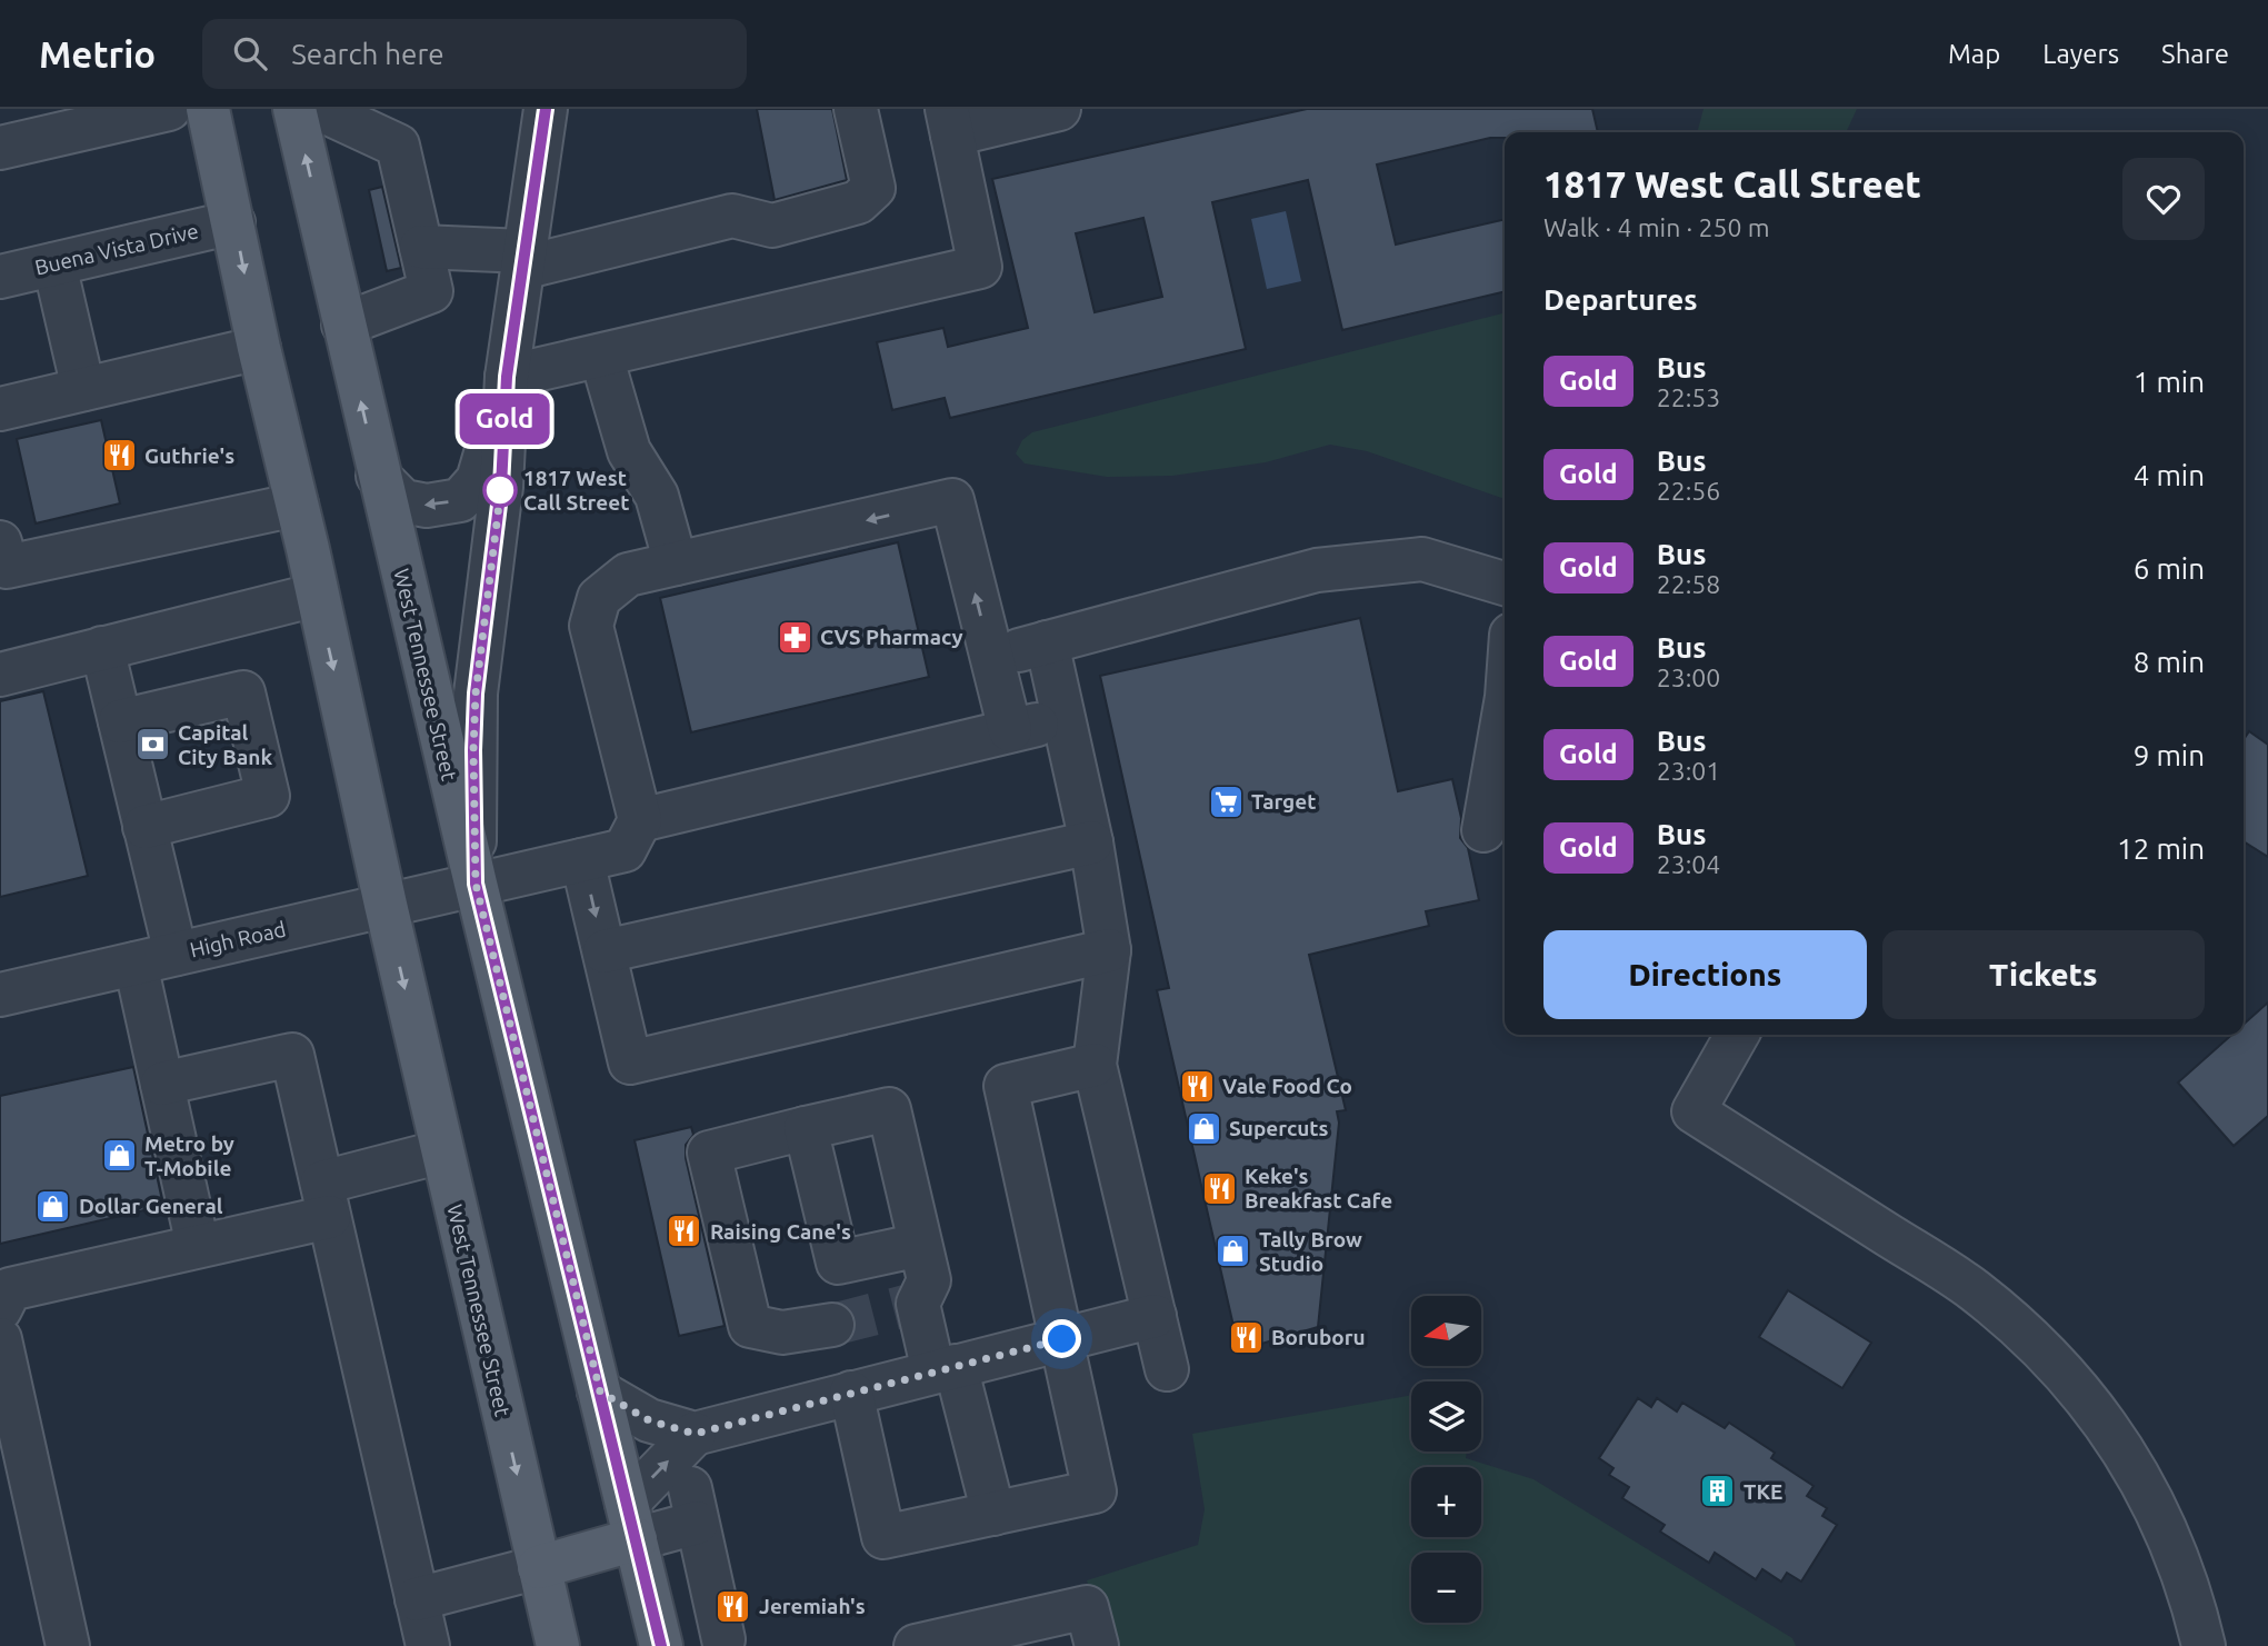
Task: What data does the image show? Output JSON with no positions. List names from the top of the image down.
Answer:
{
  "streets": {
    "main road": ["West Tennessee Street"],
    "street": ["Buena Vista Drive", "High Road"]
  },
  "crossings": [
    ["Buena Vista Drive", "West Tennessee Street"],
    ["West Tennessee Street", "High Road"]
  ],
  "places": {
    "restaurant": [
      "Guthrie's",
      "Vale Food Co",
      "Keke's Breakfast Cafe",
      "Raising Cane's",
      "Boruboru",
      "Jeremiah's"
    ],
    "other": ["1817 West Call Street"],
    "pharmacy": ["CVS Pharmacy"],
    "bank": ["Capital City Bank"],
    "supermarket": ["Target"],
    "shop": [
      "Supercuts",
      "Metro by T-Mobile",
      "Dollar General",
      "Tally Brow Studio"
    ],
    "building": ["TKE"]
  },
  "lines": ["bus line Gold"],
  "north": "left",
  "page": {
    "header": "Metrio",
    "search": "Search here",
    "nav": ["Map", "Layers", "Share"],
    "on_map": "Gold",
    "heading": [
      ["1817 West Call Street", "Walk · 4 min · 250 m"],
      "Departures"
    ],
    "list": [
      {
        "mark": "Gold",
        "name": "Bus",
        "note": "22:53",
        "value": "1 min"
      },
      {
        "mark": "Gold",
        "name": "Bus",
        "note": "22:56",
        "value": "4 min"
      },
      {
        "mark": "Gold",
        "name": "Bus",
        "note": "22:58",
        "value": "6 min"
      },
      {
        "mark": "Gold",
        "name": "Bus",
        "note": "23:00",
        "value": "8 min"
      },
      {
        "mark": "Gold",
        "name": "Bus",
        "note": "23:01",
        "value": "9 min"
      },
      {
        "mark": "Gold",
        "name": "Bus",
        "note": "23:04",
        "value": "12 min"
      }
    ],
    "buttons": ["Directions", "Tickets"],
    "map_buttons": ["+", "−"]
  }
}
